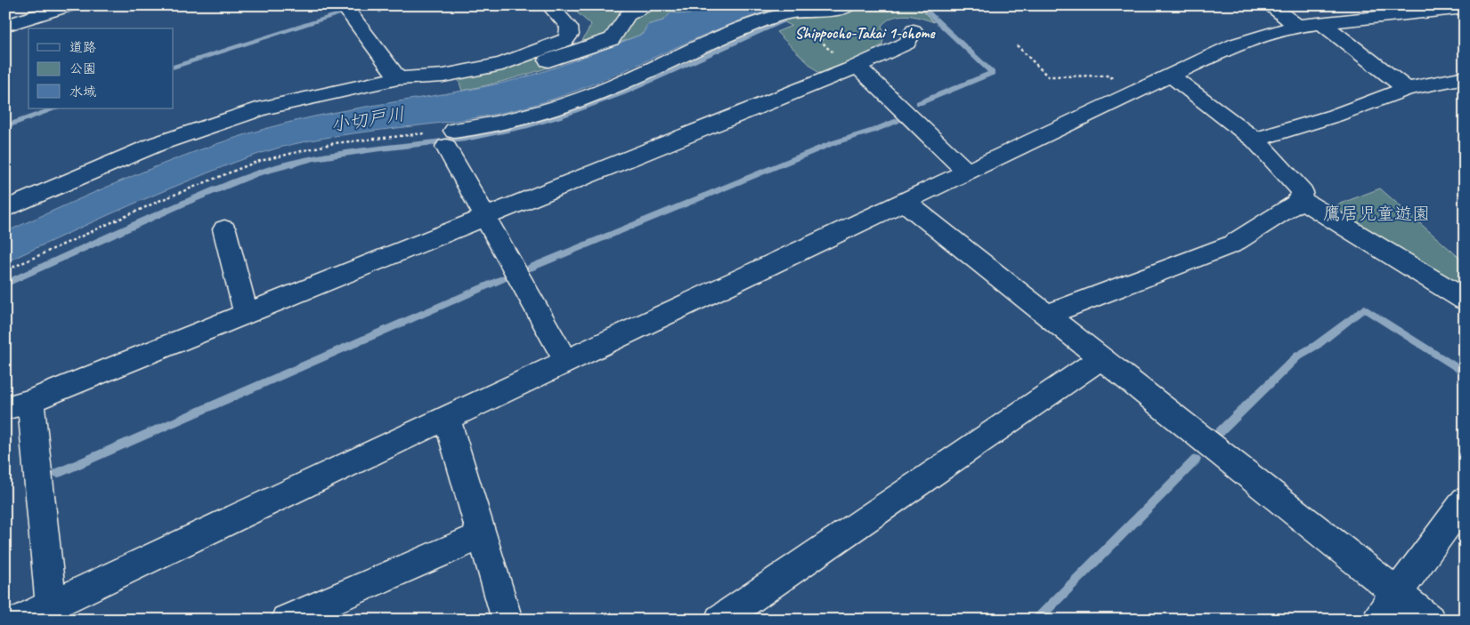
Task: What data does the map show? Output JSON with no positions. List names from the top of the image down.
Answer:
{
  "districts": ["Shippocho-Takai 1-chome"],
  "water": ["小切戸川"],
  "parks": ["鷹居児童遊園"],
  "legend": ["道路", "公園", "水域"]
}
